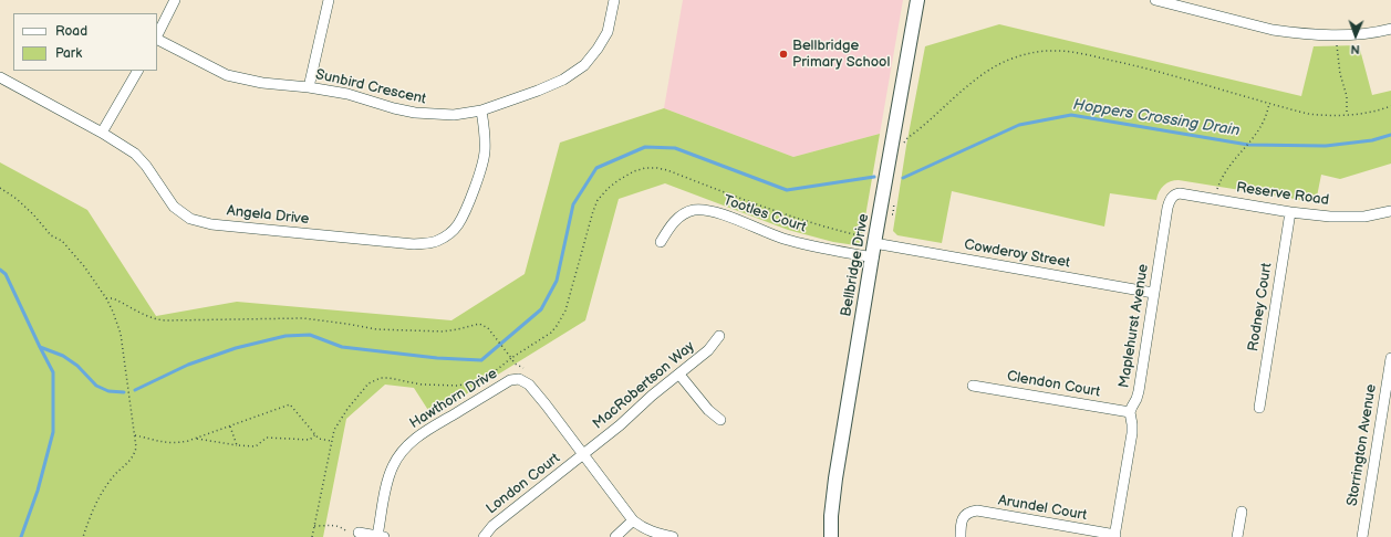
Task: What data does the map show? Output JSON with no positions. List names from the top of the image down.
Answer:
{
  "streets": {
    "street": [
      "Sunbird Crescent",
      "Reserve Road",
      "Tootles Court",
      "Angela Drive",
      "Cowderoy Street",
      "Bellbridge Drive",
      "Rodney Court",
      "Maplehurst Avenue",
      "Clendon Court",
      "MacRobertson Way",
      "Hawthorn Drive",
      "Storrington Avenue",
      "London Court",
      "Arundel Court"
    ]
  },
  "crossings": [
    ["Sunbird Crescent", "Angela Drive"],
    ["Reserve Road", "Rodney Court"],
    ["Reserve Road", "Maplehurst Avenue"],
    ["Tootles Court", "Cowderoy Street"],
    ["Tootles Court", "Bellbridge Drive"],
    ["Cowderoy Street", "Bellbridge Drive"],
    ["Cowderoy Street", "Maplehurst Avenue"],
    ["Maplehurst Avenue", "Clendon Court"],
    ["Maplehurst Avenue", "Arundel Court"],
    ["MacRobertson Way", "Hawthorn Drive"],
    ["MacRobertson Way", "London Court"],
    ["Hawthorn Drive", "London Court"]
  ],
  "water": ["Hoppers Crossing Drain"],
  "places": ["Bellbridge Primary School"],
  "legend": ["Road", "Park"],
  "north": "bottom"
}
